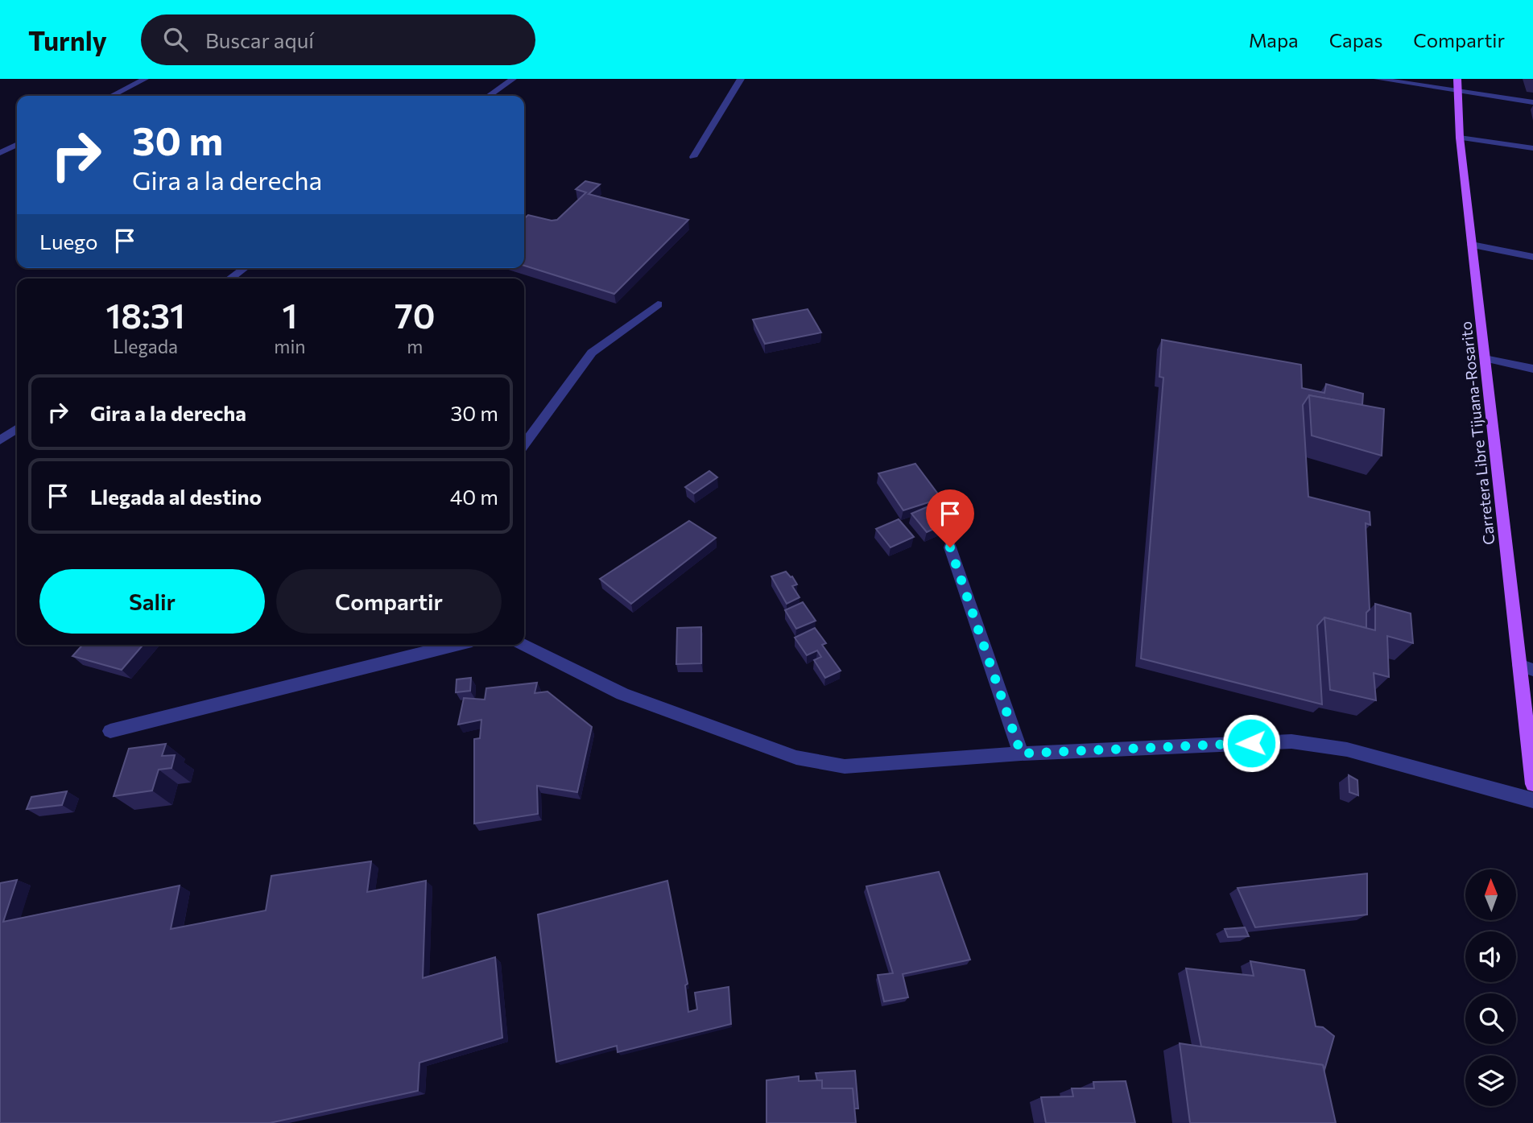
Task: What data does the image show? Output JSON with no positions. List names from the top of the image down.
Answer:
{
  "streets": {
    "main road": ["Carretera Libre Tijuana-Rosarito"]
  },
  "north": "top",
  "page": {
    "header": "Turnly",
    "search": "Buscar aquí",
    "nav": ["Mapa", "Capas", "Compartir"],
    "turn": ["30 m", "Gira a la derecha"],
    "then": "Luego",
    "eta": [
      "18:31",
      "Llegada",
      "1",
      "min",
      "70",
      "m"
    ],
    "list": [
      {
        "name": "Gira a la derecha",
        "value": "30 m"
      },
      {
        "name": "Llegada al destino",
        "value": "40 m"
      }
    ],
    "buttons": ["Salir", "Compartir"]
  }
}
